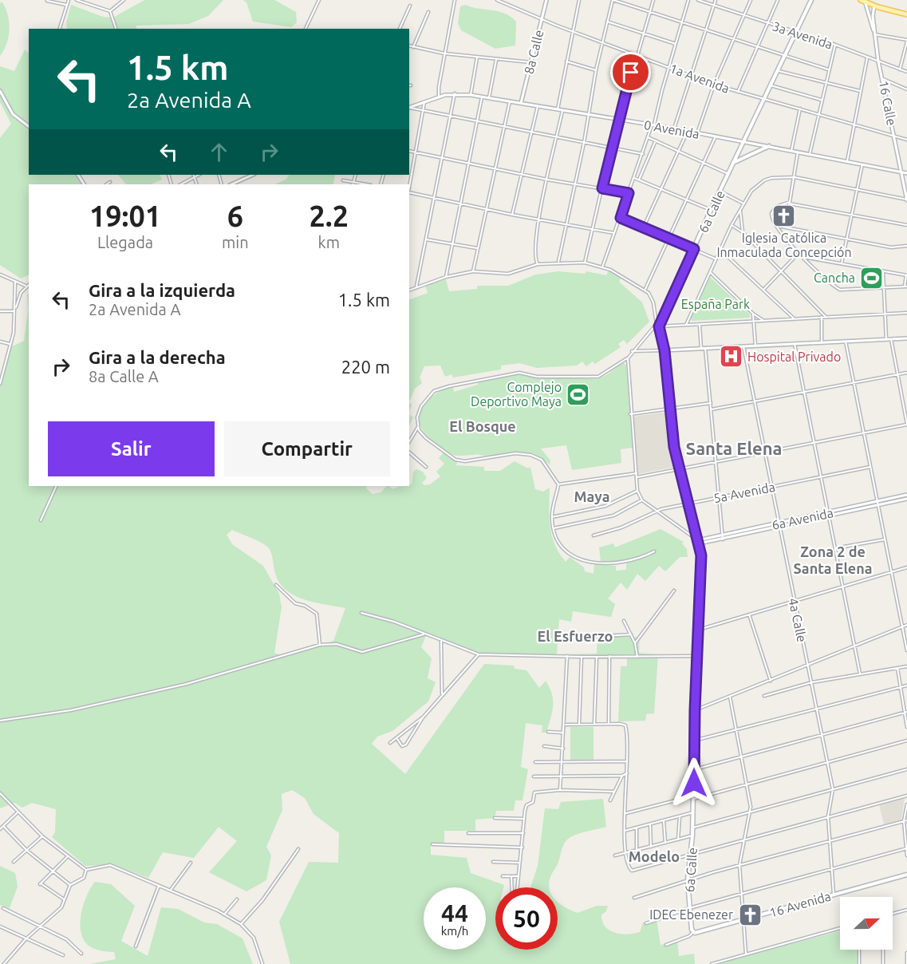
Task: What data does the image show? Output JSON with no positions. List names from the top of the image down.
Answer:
{
  "streets": {
    "main road": ["6a Calle", "16 Avenida"],
    "street": [
      "3a Avenida",
      "8a Calle",
      "1a Avenida",
      "16 Calle",
      "0 Avenida",
      "5a Avenida",
      "6a Avenida",
      "4a Calle"
    ]
  },
  "crossings": [
    ["3a Avenida", "16 Calle"],
    ["3a Avenida", "6a Calle"],
    ["8a Calle", "1a Avenida"],
    ["8a Calle", "0 Avenida"],
    ["1a Avenida", "16 Calle"],
    ["1a Avenida", "6a Calle"],
    ["16 Calle", "0 Avenida"],
    ["0 Avenida", "6a Calle"],
    ["6a Calle", "5a Avenida"],
    ["6a Calle", "6a Avenida"],
    ["6a Calle", "16 Avenida"],
    ["5a Avenida", "4a Calle"],
    ["6a Avenida", "4a Calle"],
    ["4a Calle", "16 Avenida"]
  ],
  "districts": [
    "El Bosque",
    "Santa Elena",
    "Maya",
    "Zona 2 de Santa Elena",
    "El Esfuerzo",
    "Modelo"
  ],
  "parks": ["España Park"],
  "places": {
    "church": ["Iglesia Católica Inmaculada Concepción", "IDEC Ebenezer"],
    "sports": ["Cancha", "Complejo Deportivo Maya"],
    "hospital": ["Hospital Privado"]
  },
  "north": "right",
  "page": {
    "turn": ["1.5 km", "2a Avenida A"],
    "eta": [
      "19:01",
      "Llegada",
      "6",
      "min",
      "2.2",
      "km"
    ],
    "list": [
      {
        "name": "Gira a la izquierda",
        "note": "2a Avenida A",
        "value": "1.5 km"
      },
      {
        "name": "Gira a la derecha",
        "note": "8a Calle A",
        "value": "220 m"
      }
    ],
    "buttons": ["Salir", "Compartir"],
    "speed": "44 km/h",
    "limit": "50"
  }
}
